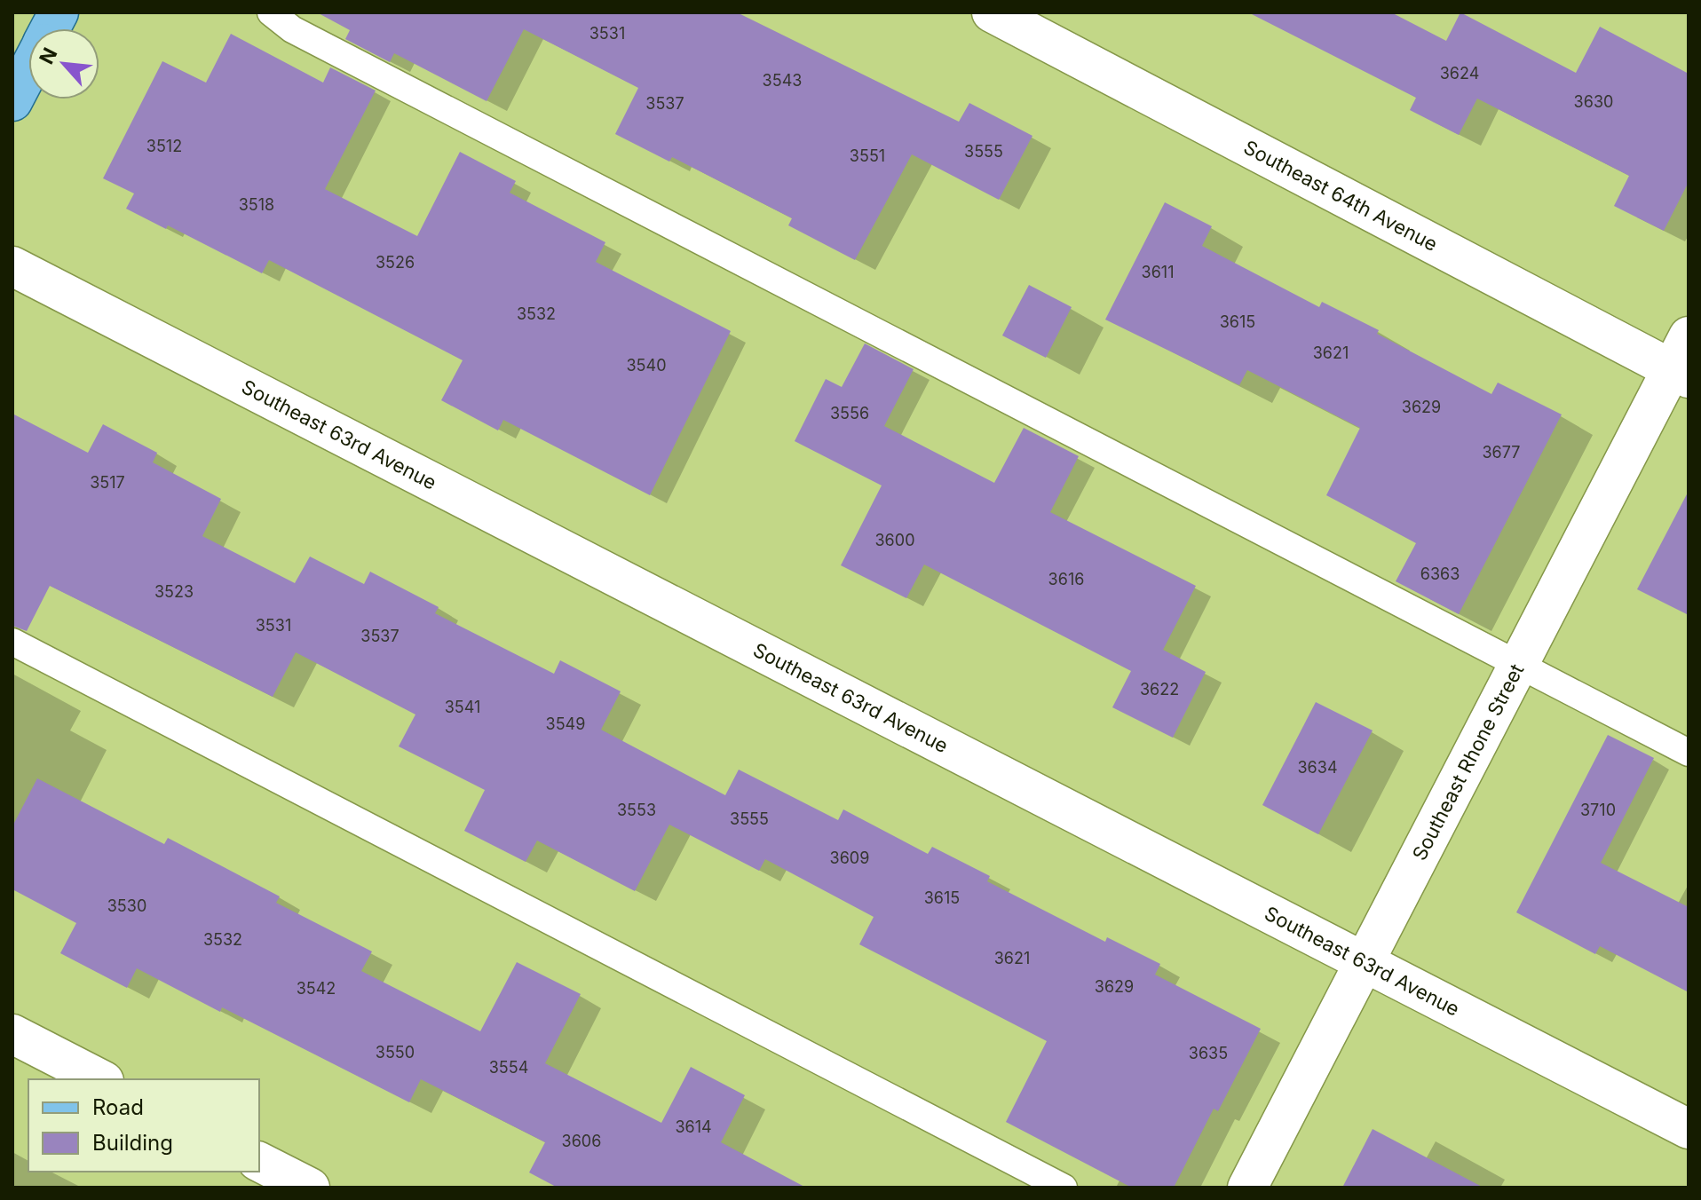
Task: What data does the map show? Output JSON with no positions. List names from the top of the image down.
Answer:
{
  "streets": {
    "street": ["Southeast 64th Avenue", "Southeast 63rd Avenue", "Southeast Rhone Street"]
  },
  "crossings": [
    ["Southeast 64th Avenue", "Southeast Rhone Street"],
    ["Southeast 63rd Avenue", "Southeast Rhone Street"]
  ],
  "house_numbers": [
    "3531",
    "3624",
    "3543",
    "3630",
    "3537",
    "3512",
    "3555",
    "3551",
    "3518",
    "3526",
    "3611",
    "3532",
    "3615",
    "3621",
    "3540",
    "3629",
    "3556",
    "3677",
    "3517",
    "3600",
    "6363",
    "3616",
    "3523",
    "3531",
    "3537",
    "3622",
    "3541",
    "3549",
    "3634",
    "3553",
    "3710",
    "3555",
    "3609",
    "3615",
    "3530",
    "3532",
    "3621",
    "3629",
    "3542",
    "3550",
    "3635",
    "3554",
    "3614",
    "3606"
  ],
  "legend": ["Road", "Building"],
  "north": "top left"
}
